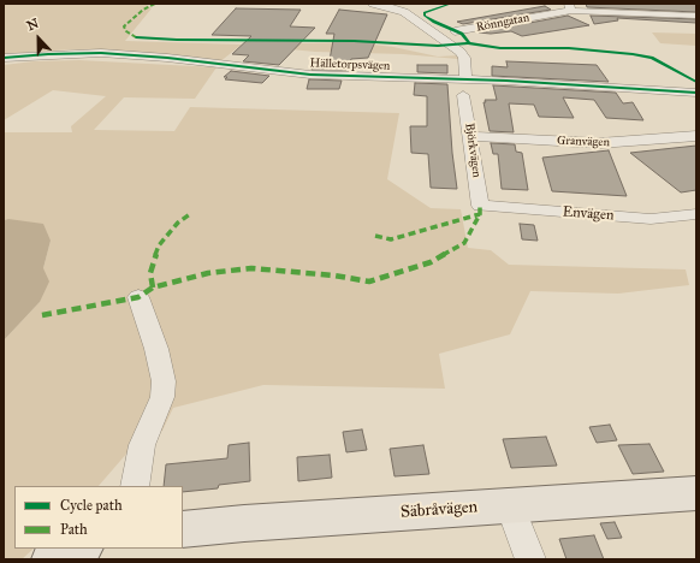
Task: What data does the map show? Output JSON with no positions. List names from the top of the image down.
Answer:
{
  "streets": {
    "main road": ["Säbråvägen"],
    "street": [
      "Rönngatan",
      "Hälletorpsvägen",
      "Granvägen",
      "Björkvägen",
      "Envägen"
    ]
  },
  "crossings": [
    ["Hälletorpsvägen", "Björkvägen"],
    ["Granvägen", "Björkvägen"],
    ["Björkvägen", "Envägen"]
  ],
  "legend": ["Cycle path", "Path"],
  "north": "top"
}
